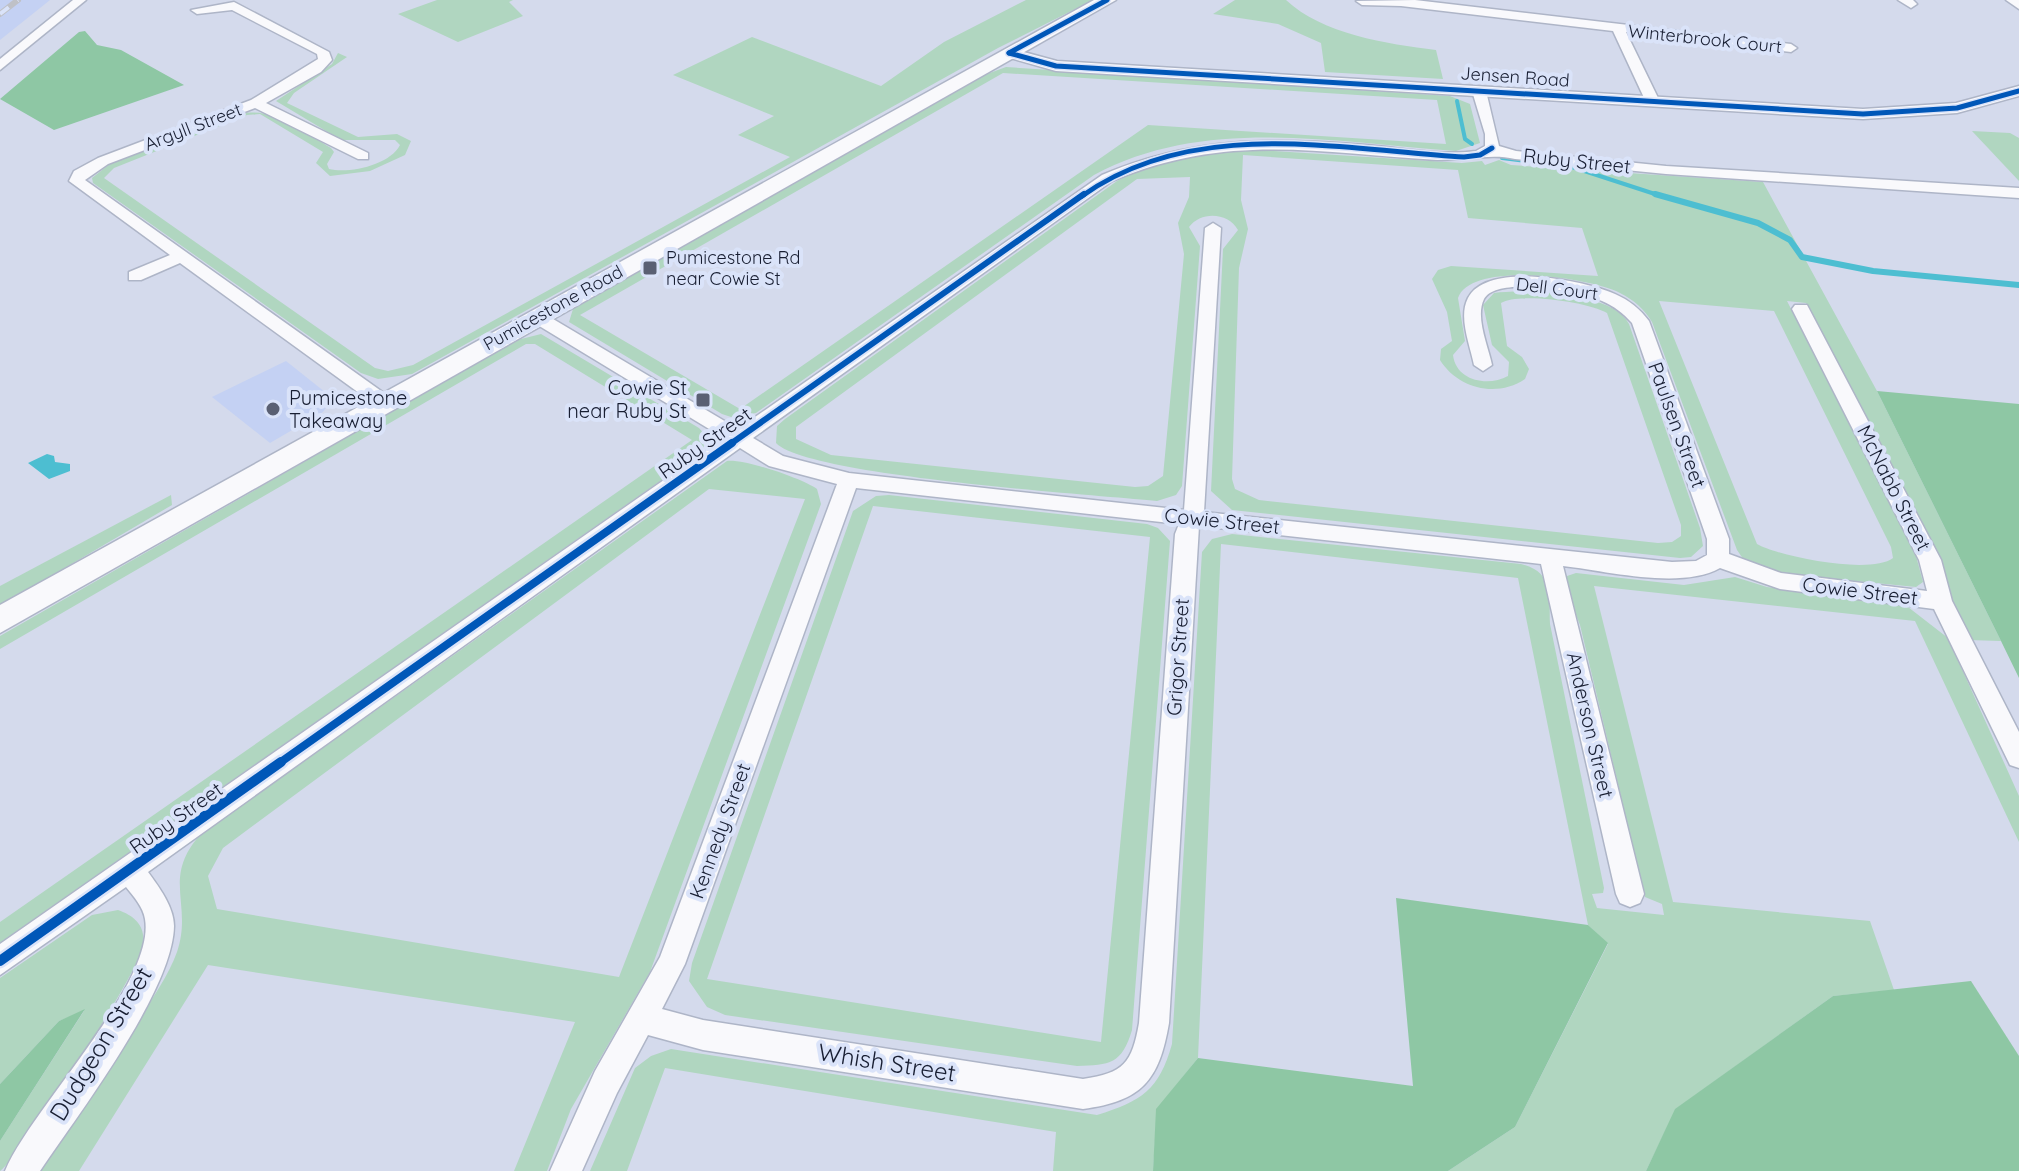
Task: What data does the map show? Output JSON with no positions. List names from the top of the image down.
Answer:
{
  "streets": {
    "main road": ["Pumicestone Road"],
    "street": [
      "Winterbrook Court",
      "Jensen Road",
      "Argyll Street",
      "Ruby Street",
      "Dell Court",
      "Paulsen Street",
      "McNabb Street",
      "Cowie Street",
      "Grigor Street",
      "Anderson Street",
      "Kennedy Street",
      "Dudgeon Street",
      "Whish Street"
    ]
  },
  "crossings": [
    ["Winterbrook Court", "Jensen Road"],
    ["Jensen Road", "Pumicestone Road"],
    ["Argyll Street", "Pumicestone Road"],
    ["Ruby Street", "Cowie Street"],
    ["Ruby Street", "Dudgeon Street"],
    ["Dell Court", "Paulsen Street"],
    ["Pumicestone Road", "Cowie Street"],
    ["Paulsen Street", "Cowie Street"],
    ["McNabb Street", "Cowie Street"],
    ["Cowie Street", "Grigor Street"],
    ["Cowie Street", "Anderson Street"],
    ["Cowie Street", "Kennedy Street"],
    ["Grigor Street", "Whish Street"],
    ["Kennedy Street", "Whish Street"]
  ],
  "places": {
    "transit": ["Pumicestone Rd near Cowie St", "Cowie St near Ruby St"],
    "other": ["Pumicestone Takeaway"]
  }
}
